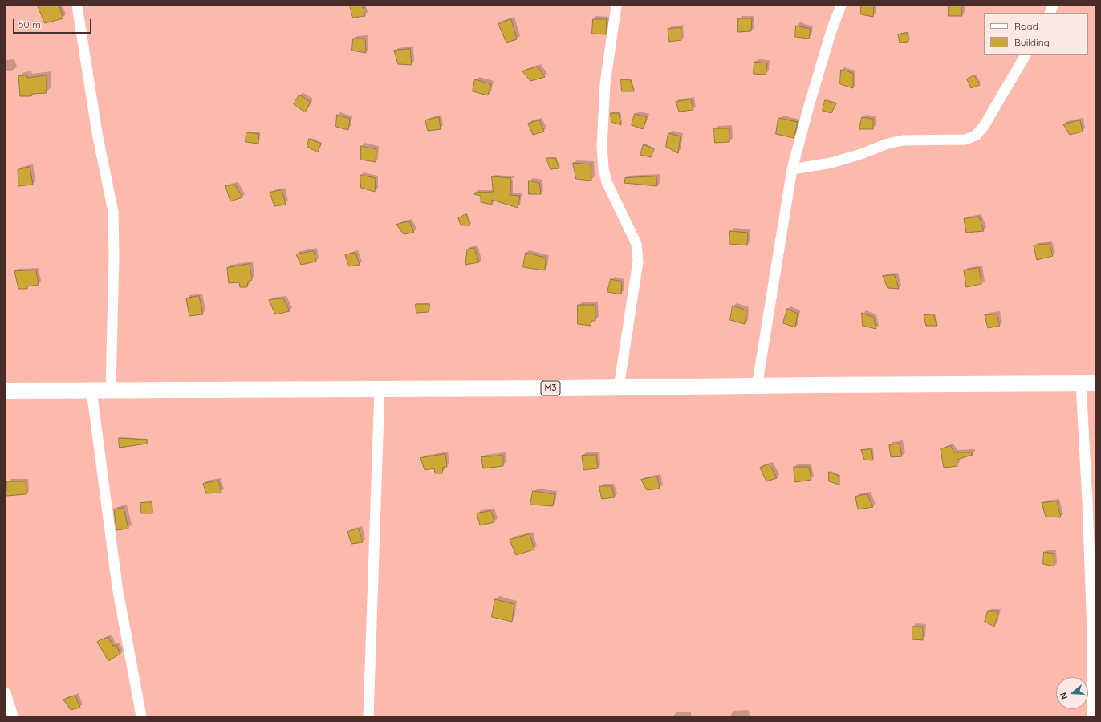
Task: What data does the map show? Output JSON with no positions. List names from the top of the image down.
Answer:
{
  "streets": {
    "main road": ["M3"]
  },
  "legend": ["Road", "Building"],
  "scale_bar": "50 m",
  "north": "left"
}
